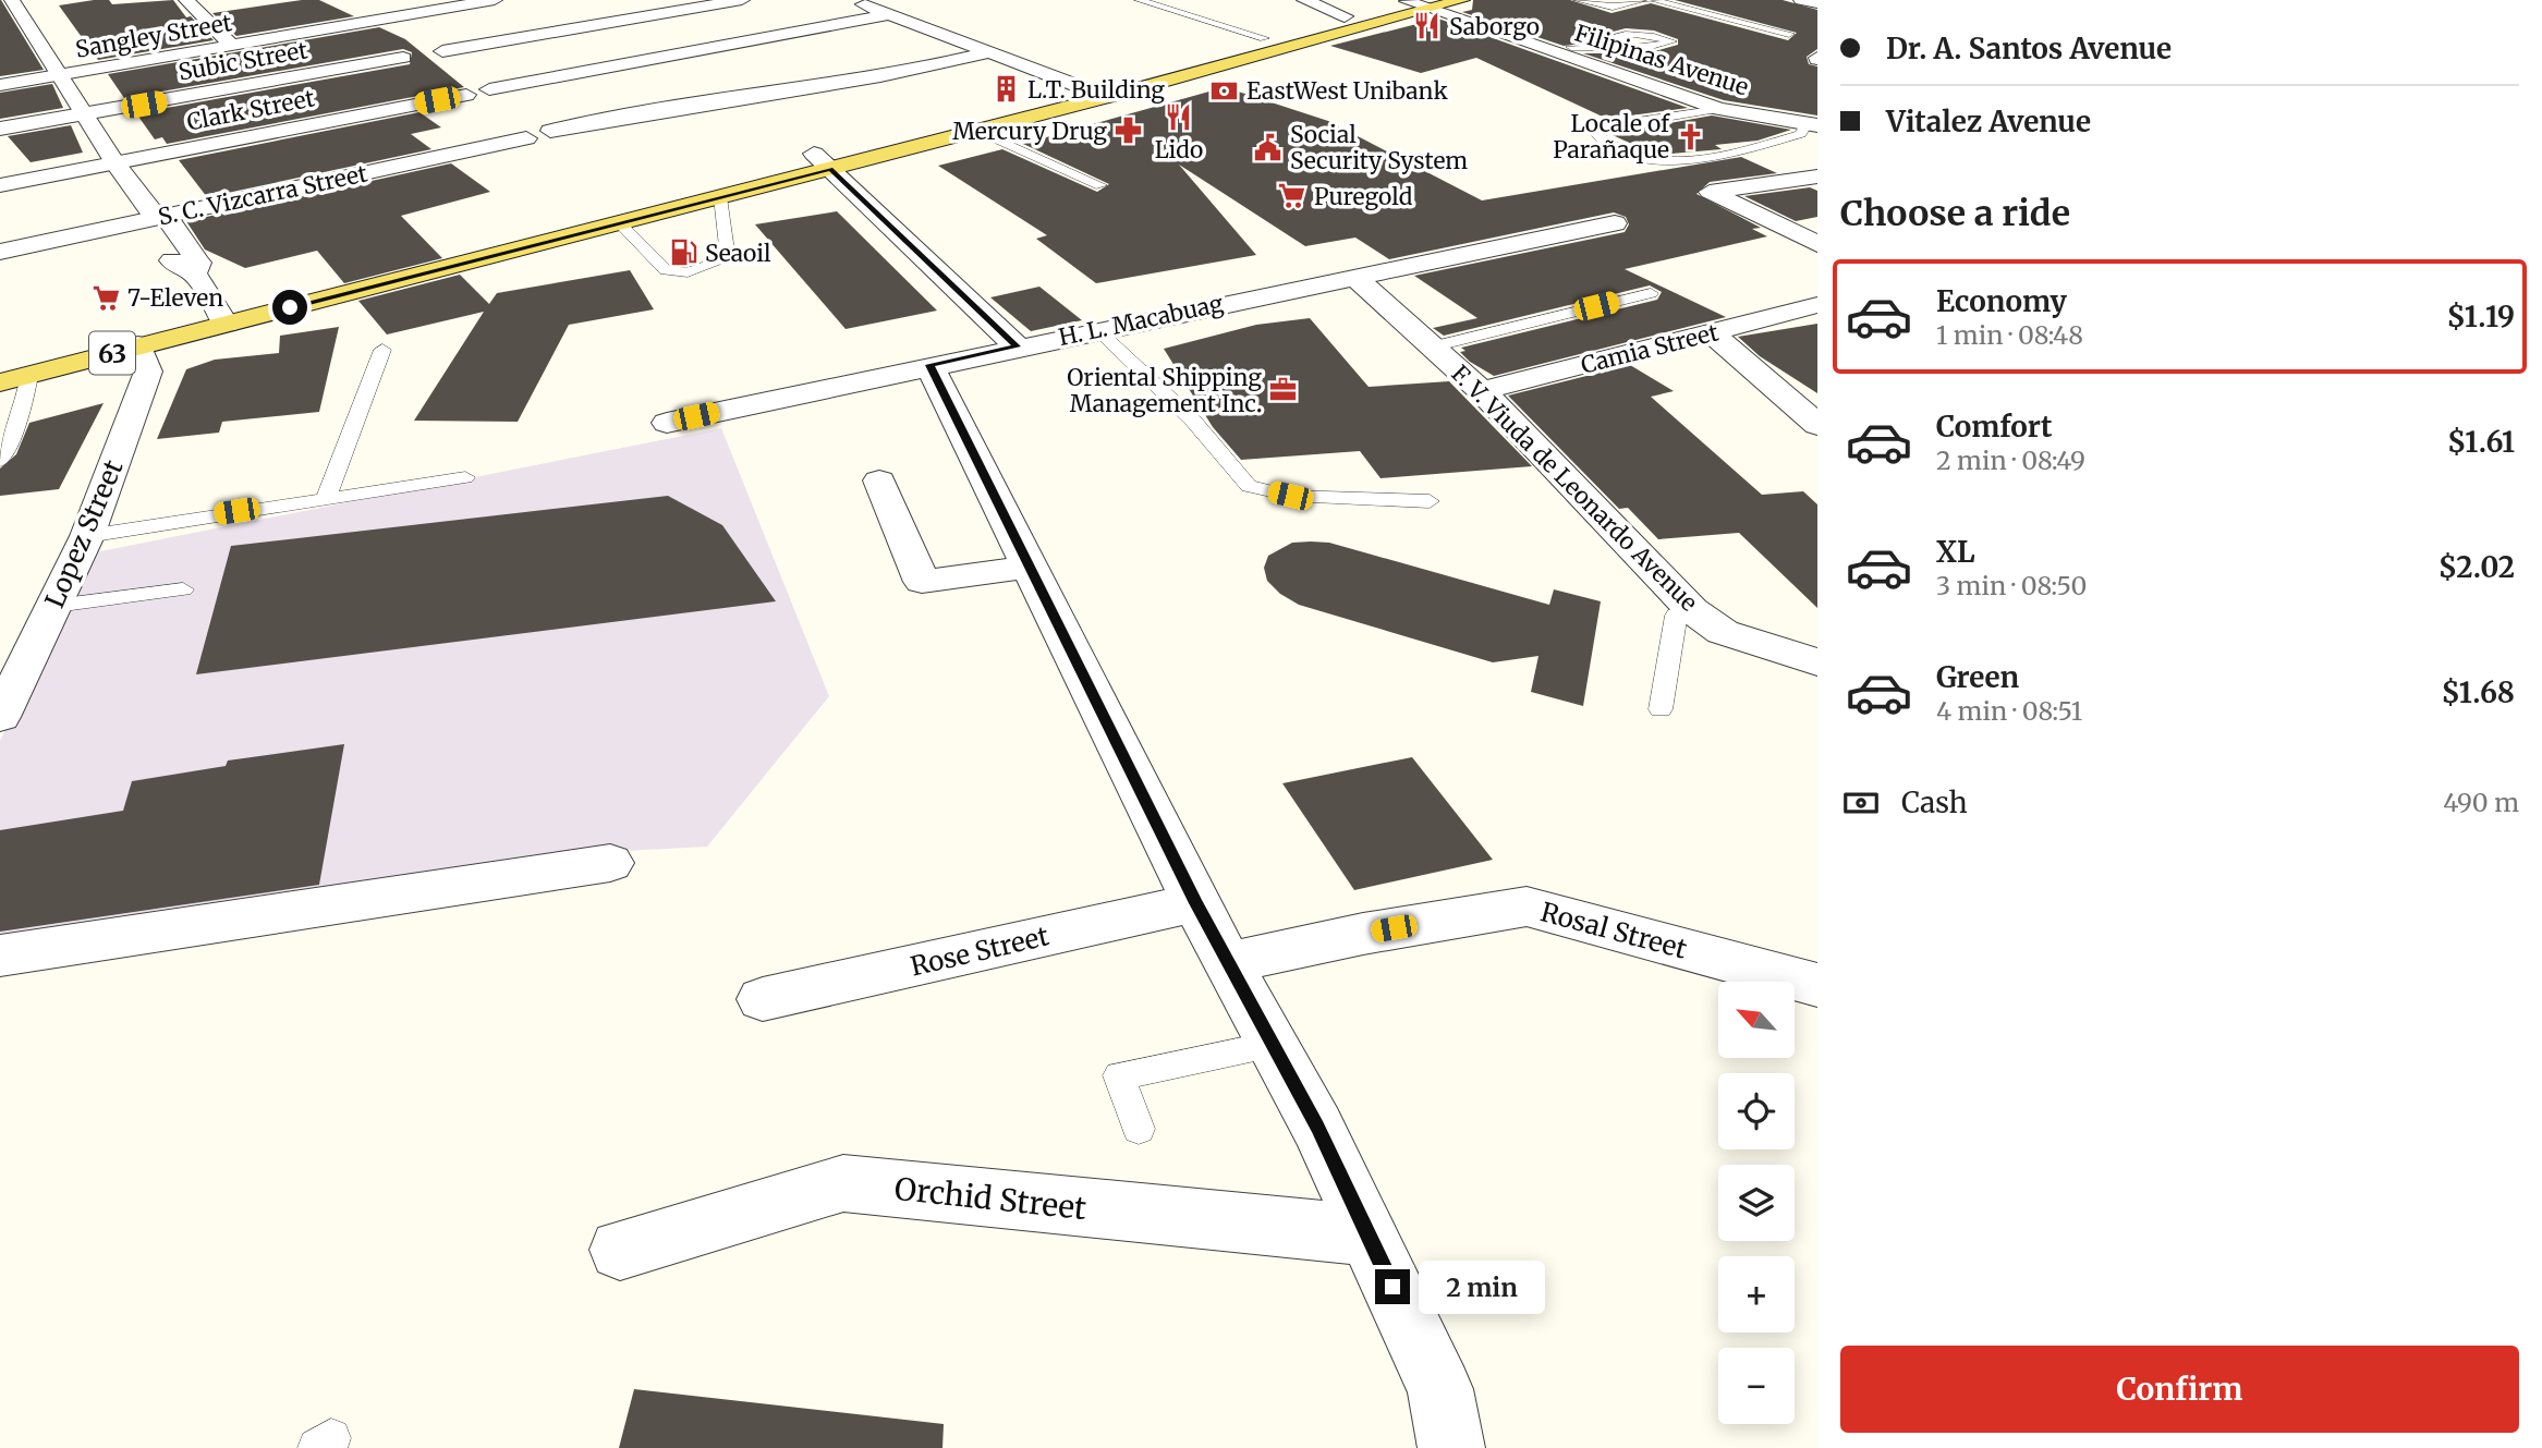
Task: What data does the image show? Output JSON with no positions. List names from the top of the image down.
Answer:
{
  "streets": {
    "main road": ["63"],
    "street": [
      "Sangley Street",
      "Filipinas Avenue",
      "Subic Street",
      "Clark Street",
      "S. C. Vizcarra Street",
      "H. L. Macabuag",
      "Camia Street",
      "F. V. Viuda de Leonardo Avenue",
      "Lopez Street",
      "Rosal Street",
      "Rose Street",
      "Orchid Street"
    ]
  },
  "crossings": [
    ["Filipinas Avenue", "63"],
    ["H. L. Macabuag", "F. V. Viuda de Leonardo Avenue"],
    ["Camia Street", "F. V. Viuda de Leonardo Avenue"],
    ["63", "Lopez Street"]
  ],
  "places": {
    "restaurant": ["Saborgo", "Lido"],
    "building": ["L.T. Building"],
    "bank": ["EastWest Unibank"],
    "pharmacy": ["Mercury Drug"],
    "church": ["Locale of Parañaque"],
    "public building": ["Social Security System"],
    "supermarket": ["Puregold", "7-Eleven"],
    "fuel station": ["Seaoil"],
    "office": ["Oriental Shipping Management Inc."]
  },
  "north": "top left",
  "page": {
    "banner": ["Dr. A. Santos Avenue", "Vitalez Avenue"],
    "heading": "Choose a ride",
    "list": [
      {
        "name": "Economy",
        "note": "1 min · 08:48",
        "value": "$1.19"
      },
      {
        "name": "Comfort",
        "note": "2 min · 08:49",
        "value": "$1.61"
      },
      {
        "name": "XL",
        "note": "3 min · 08:50",
        "value": "$2.02"
      },
      {
        "name": "Green",
        "note": "4 min · 08:51",
        "value": "$1.68"
      }
    ],
    "pay": ["Cash", "490 m"],
    "map_buttons": ["+", "−"],
    "bubble": "2 min",
    "buttons": "Confirm"
  }
}
